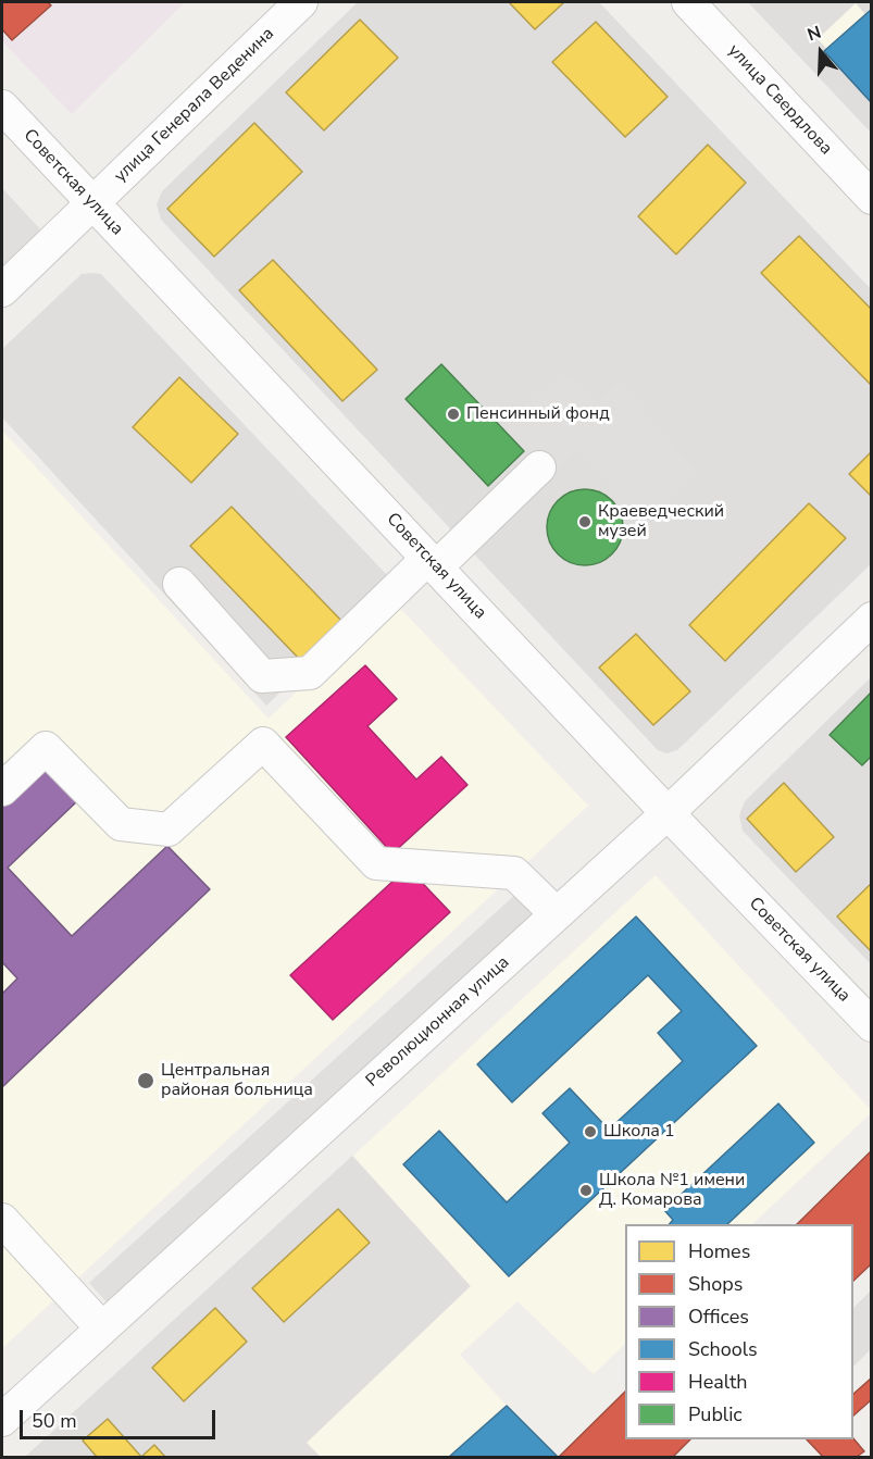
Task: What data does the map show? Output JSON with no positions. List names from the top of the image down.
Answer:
{
  "streets": {
    "street": [
      "улица Свердлова",
      "улица Генерала Веденина",
      "Советская улица",
      "Революционная улица"
    ]
  },
  "crossings": [
    ["улица Генерала Веденина", "Советская улица"],
    ["Советская улица", "Революционная улица"]
  ],
  "places": [
    "Пенсинный фонд",
    "Краеведческий музей",
    "Центральная районая больница",
    "Школа 1",
    "Школа №1 имени Д. Комарова"
  ],
  "legend": [
    "Homes",
    "Shops",
    "Offices",
    "Schools",
    "Health",
    "Public"
  ],
  "scale_bar": "50 m",
  "north": "top"
}
